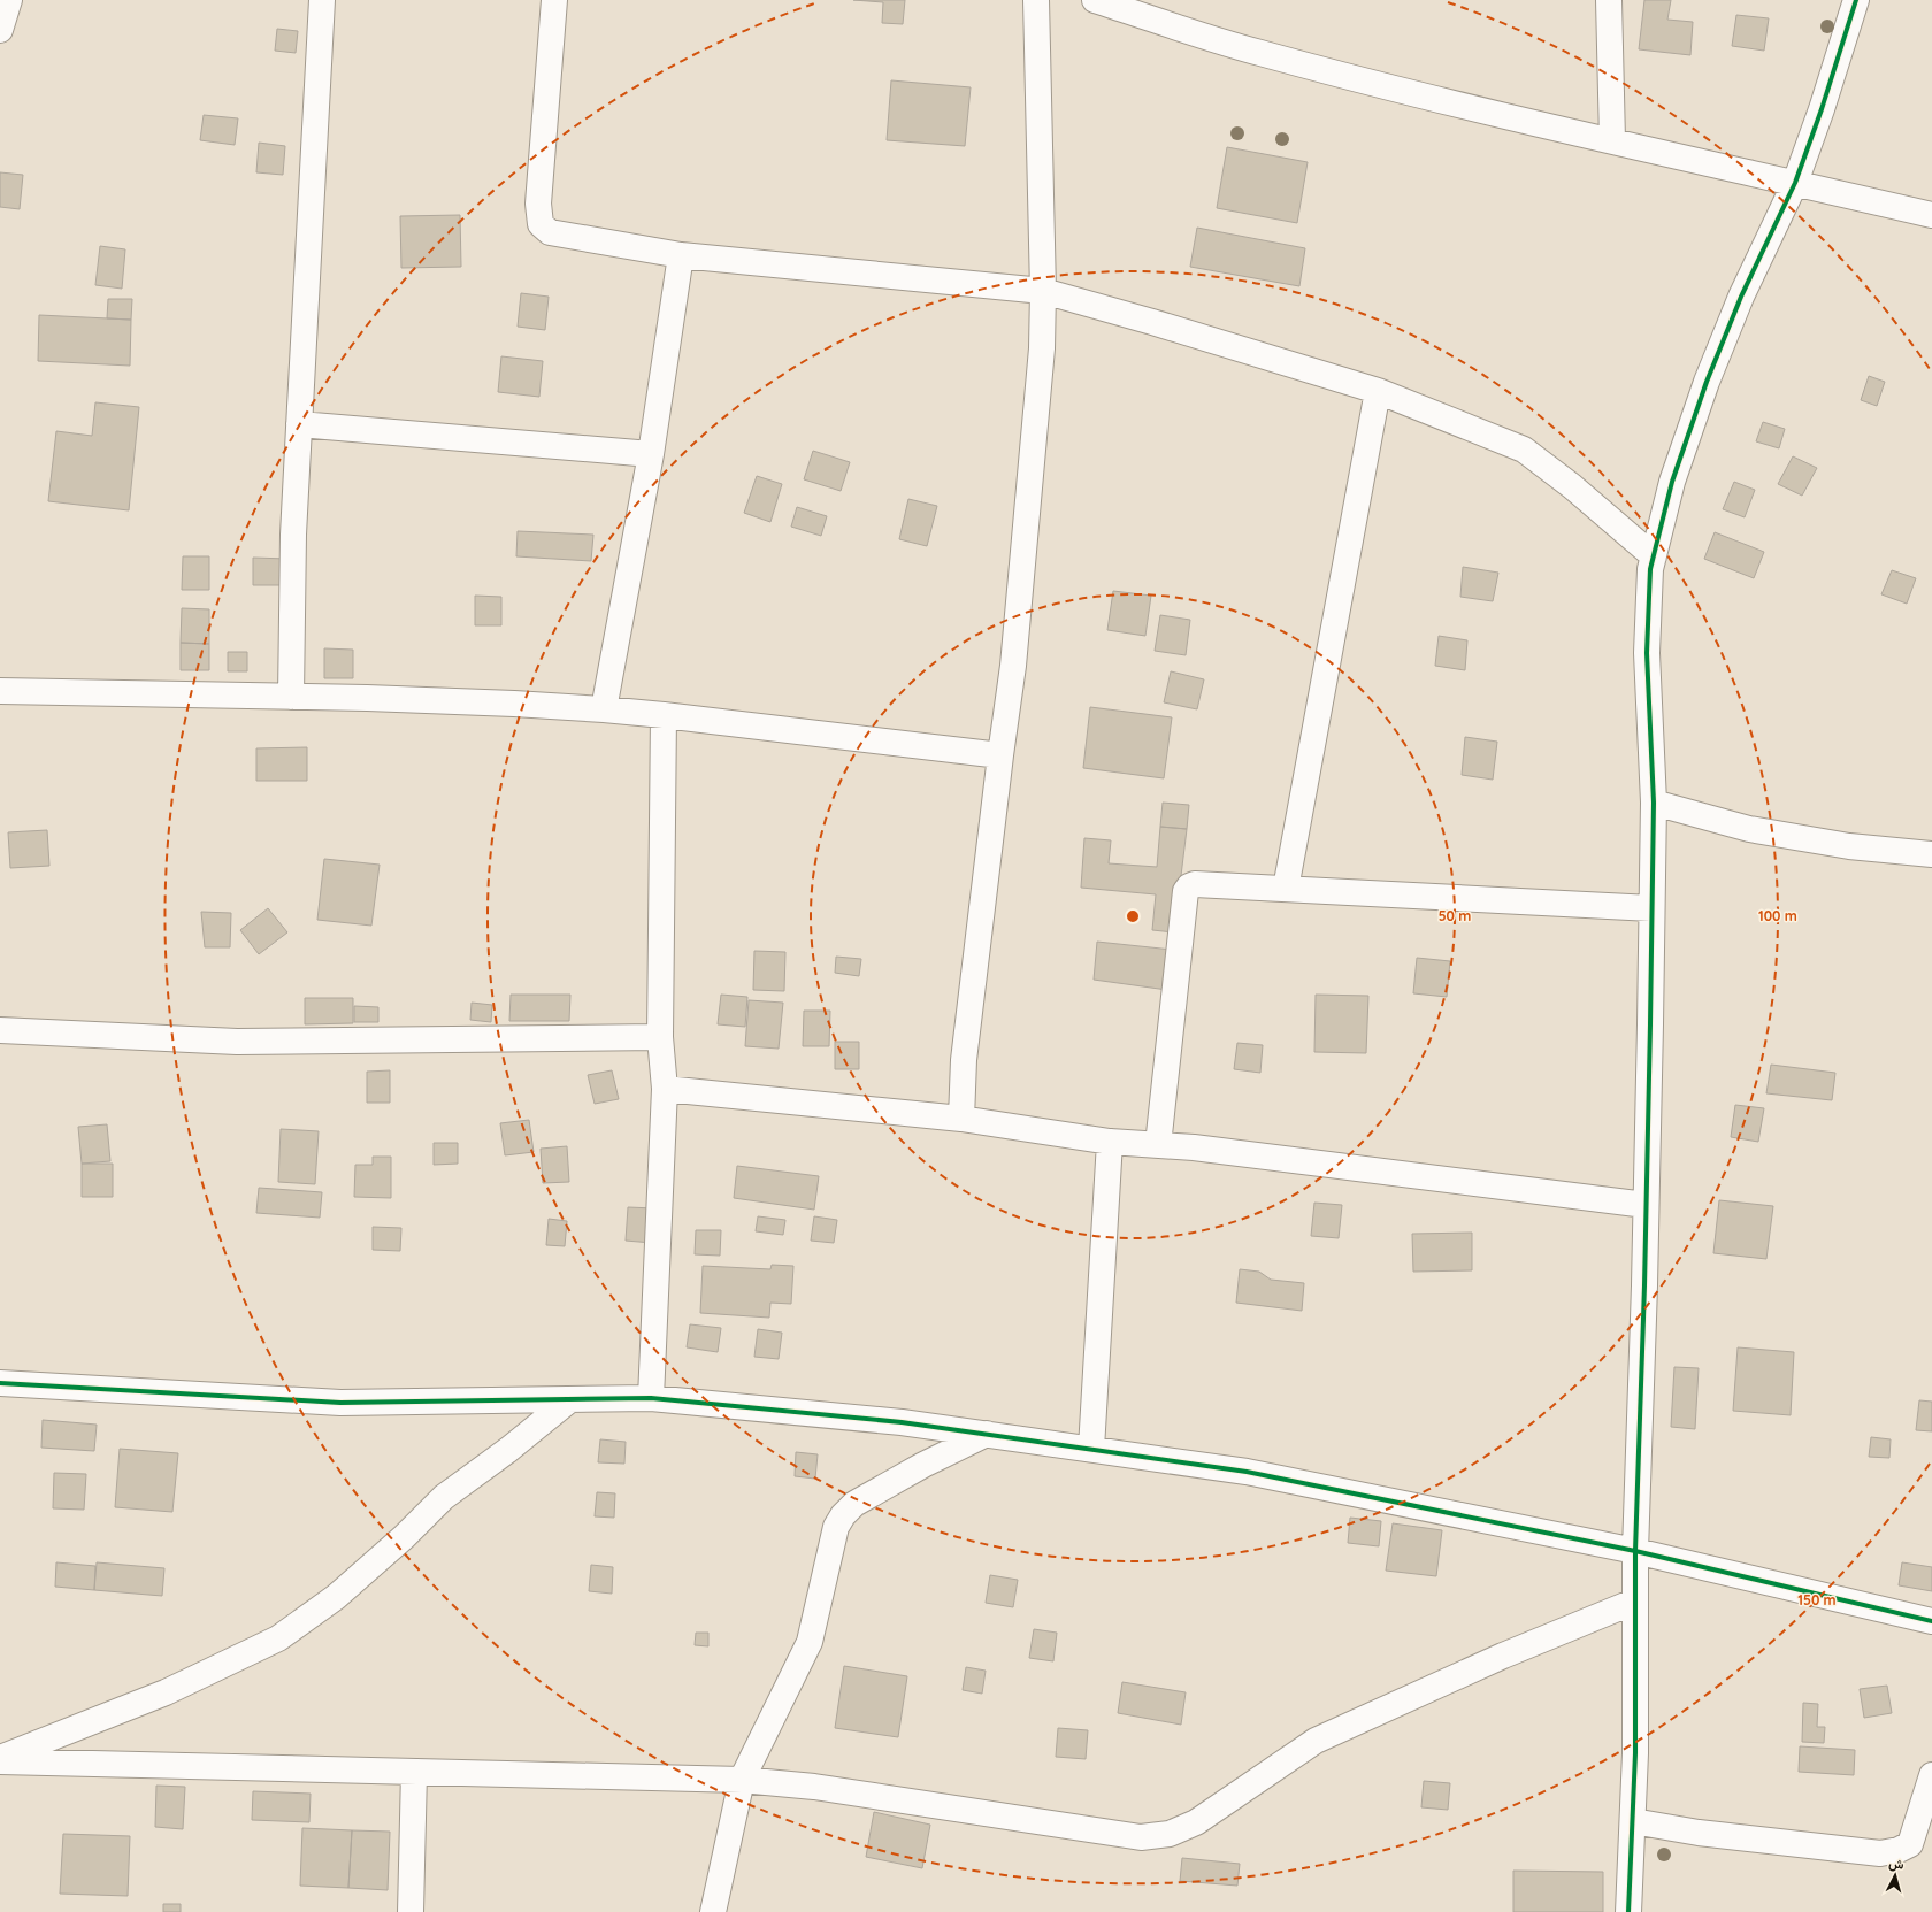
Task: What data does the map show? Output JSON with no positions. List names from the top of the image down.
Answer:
{
  "north": "top",
  "rings": ["50 m", "100 m", "150 m"]
}
